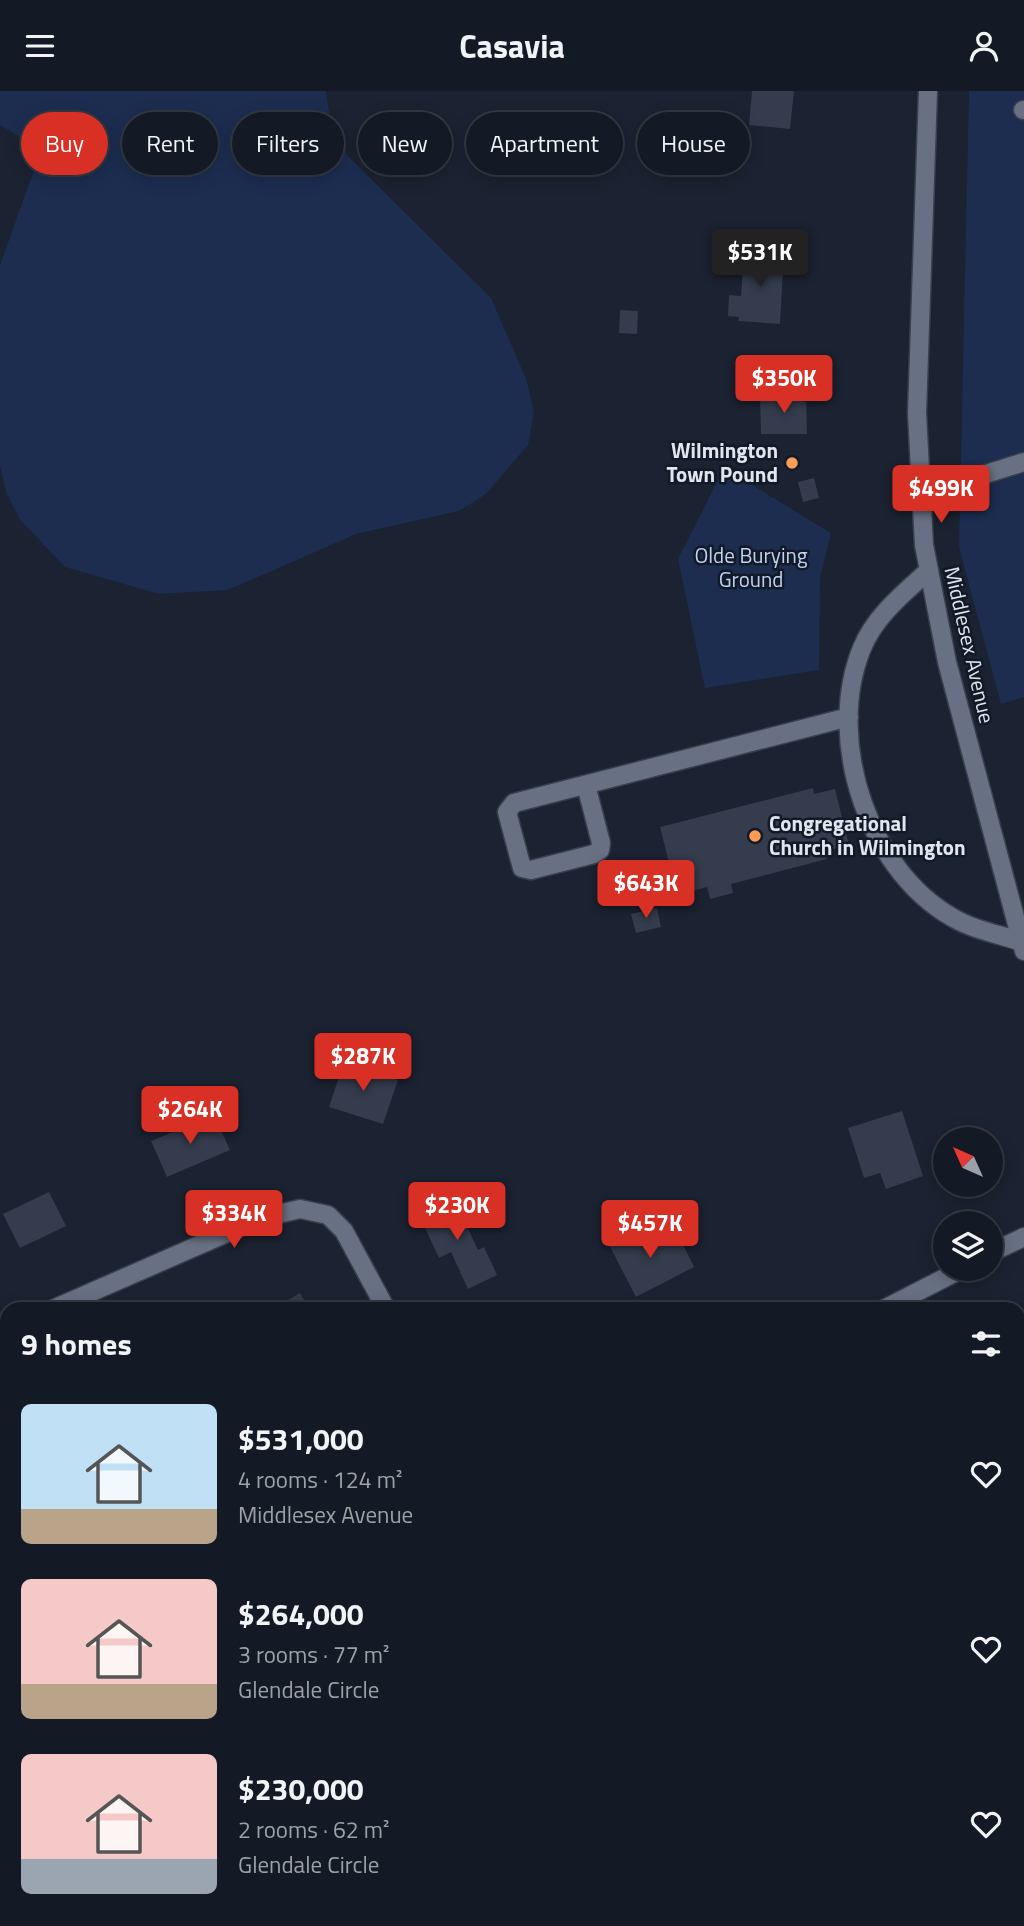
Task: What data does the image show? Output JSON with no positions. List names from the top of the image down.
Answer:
{
  "streets": {
    "main road": ["Middlesex Avenue"]
  },
  "parks": ["Olde Burying Ground"],
  "places": ["Wilmington Town Pound", "Congregational Church in Wilmington"],
  "north": "top left",
  "page": {
    "header": "Casavia",
    "chip": [
      "Buy",
      "Rent",
      "Filters",
      "New",
      "Apartment",
      "House"
    ],
    "price": [
      "$531K",
      "$350K",
      "$499K",
      "$643K",
      "$287K",
      "$264K",
      "$230K",
      "$334K",
      "$457K"
    ],
    "heading": "9 homes",
    "list": [
      {
        "name": "$531,000",
        "note": "4 rooms · 124 m² · Middlesex Avenue"
      },
      {
        "name": "$264,000",
        "note": "3 rooms · 77 m² · Glendale Circle"
      },
      {
        "name": "$230,000",
        "note": "2 rooms · 62 m² · Glendale Circle"
      }
    ]
  }
}
